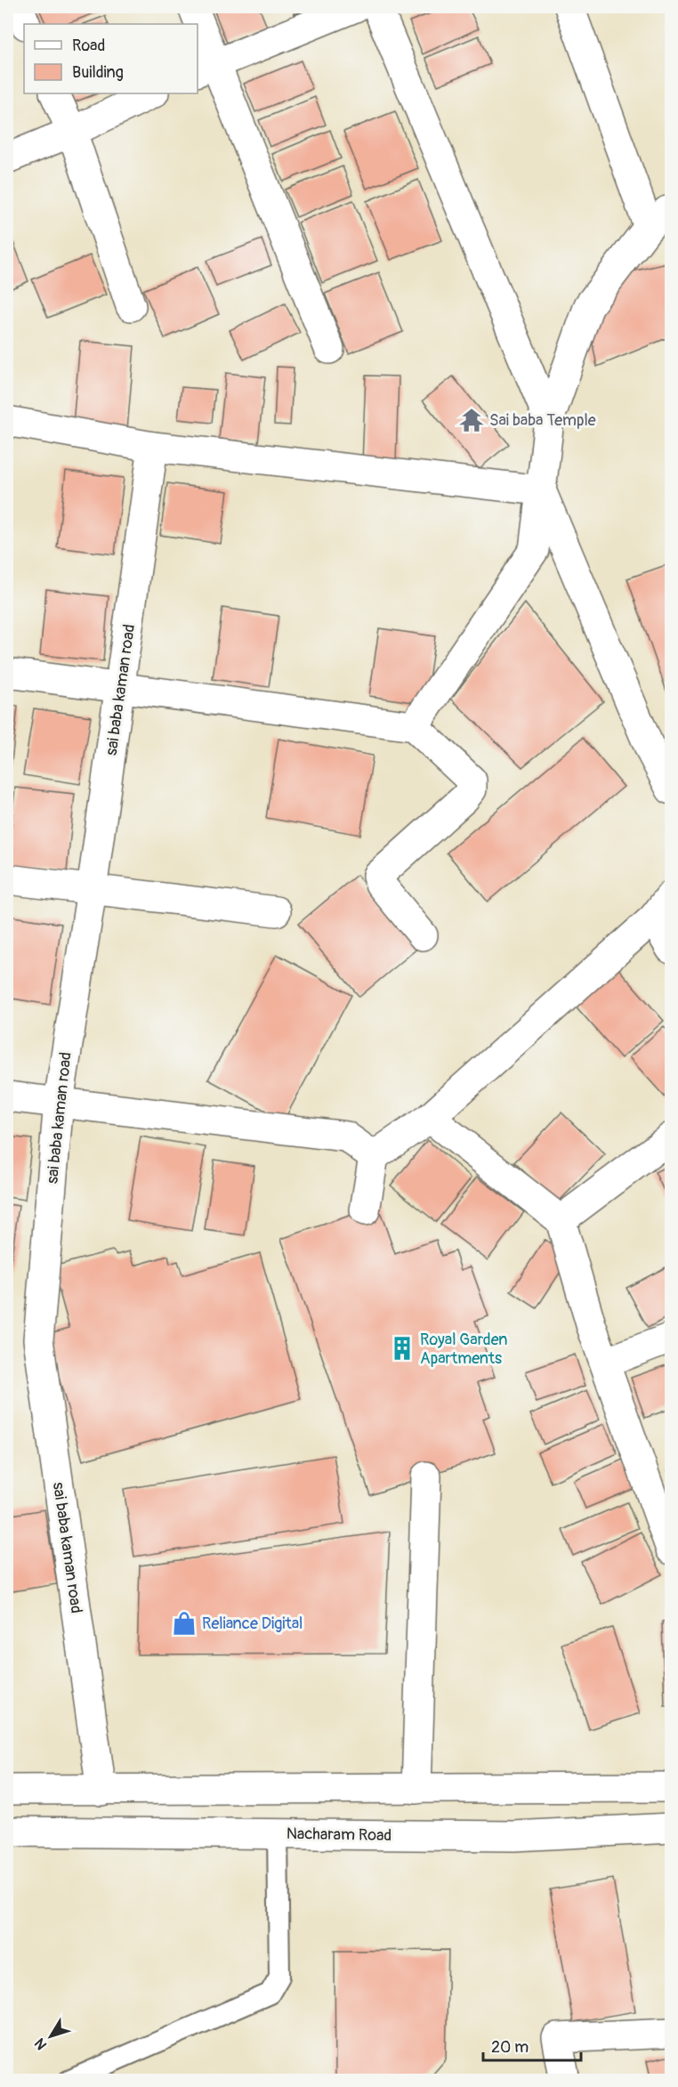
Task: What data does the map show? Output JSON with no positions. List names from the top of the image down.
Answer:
{
  "streets": {
    "street": ["sai baba kaman road", "Nacharam Road"]
  },
  "places": {
    "temple": ["Sai baba Temple"],
    "building": ["Royal Garden Apartments"],
    "shop": ["Reliance Digital"]
  },
  "legend": ["Road", "Building"],
  "scale_bar": "20 m",
  "north": "bottom left"
}
